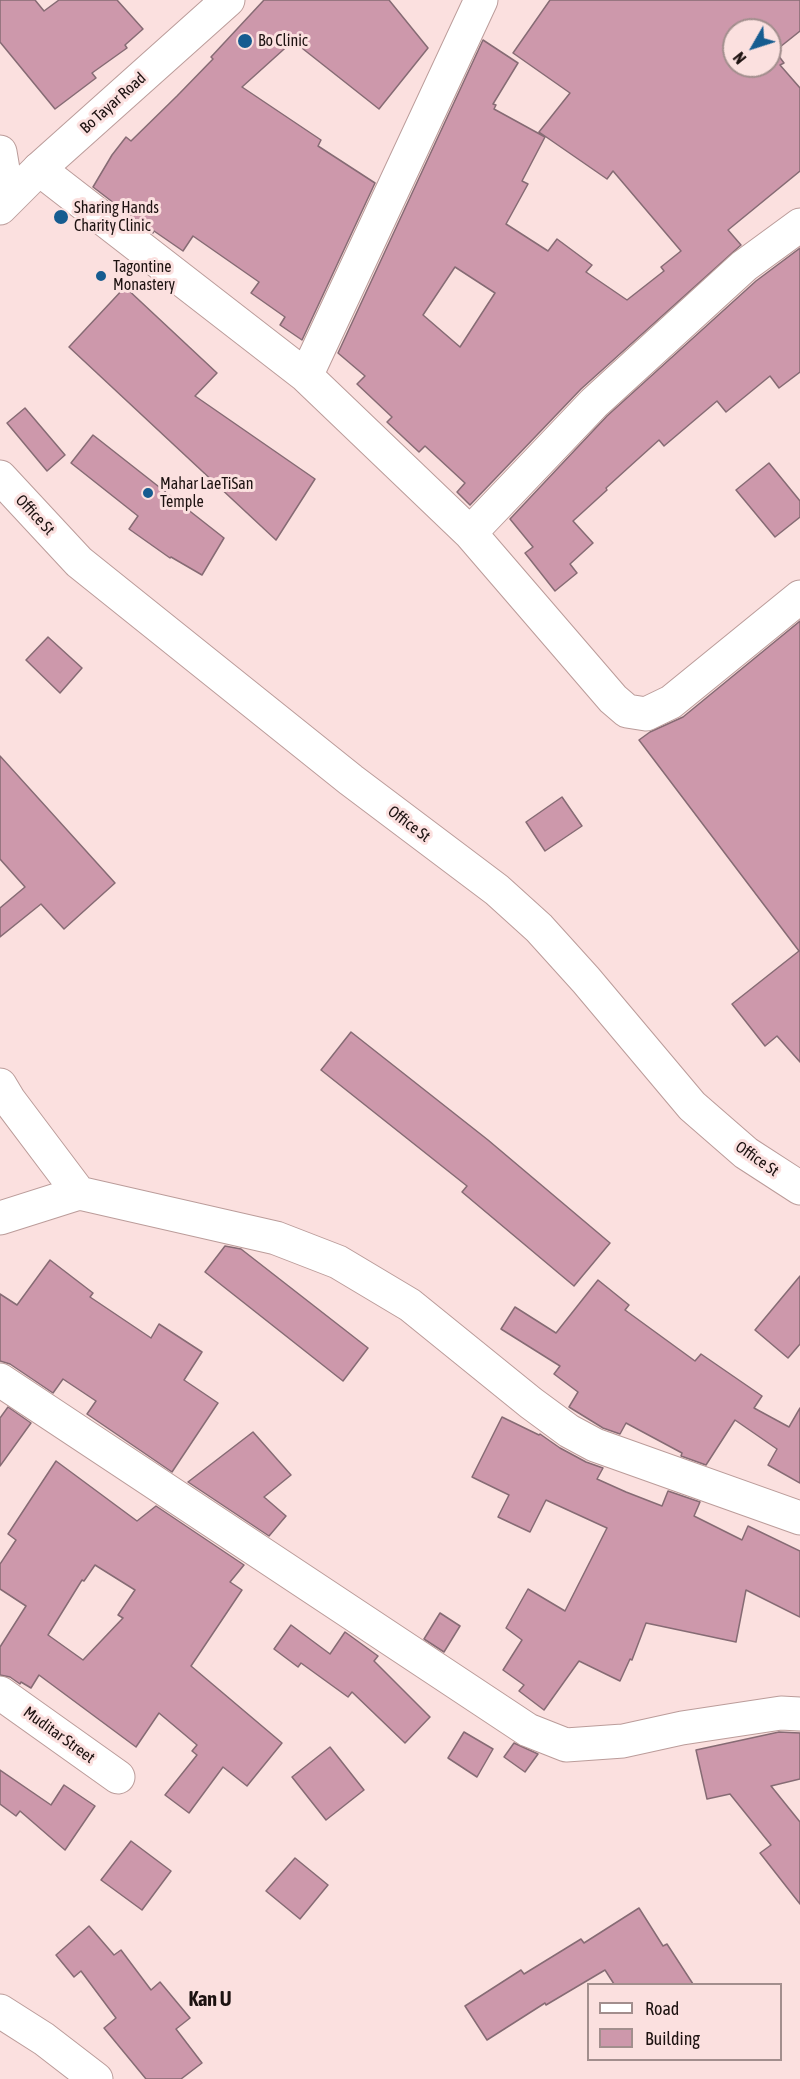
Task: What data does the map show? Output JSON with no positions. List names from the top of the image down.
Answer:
{
  "streets": {
    "street": ["Bo Tayar Road", "Office St", "Muditar Street"]
  },
  "districts": ["Kan U"],
  "places": [
    "Bo Clinic",
    "Sharing Hands Charity Clinic",
    "Tagontine Monastery",
    "Mahar LaeTiSan Temple"
  ],
  "legend": ["Road", "Building"],
  "north": "bottom left"
}
